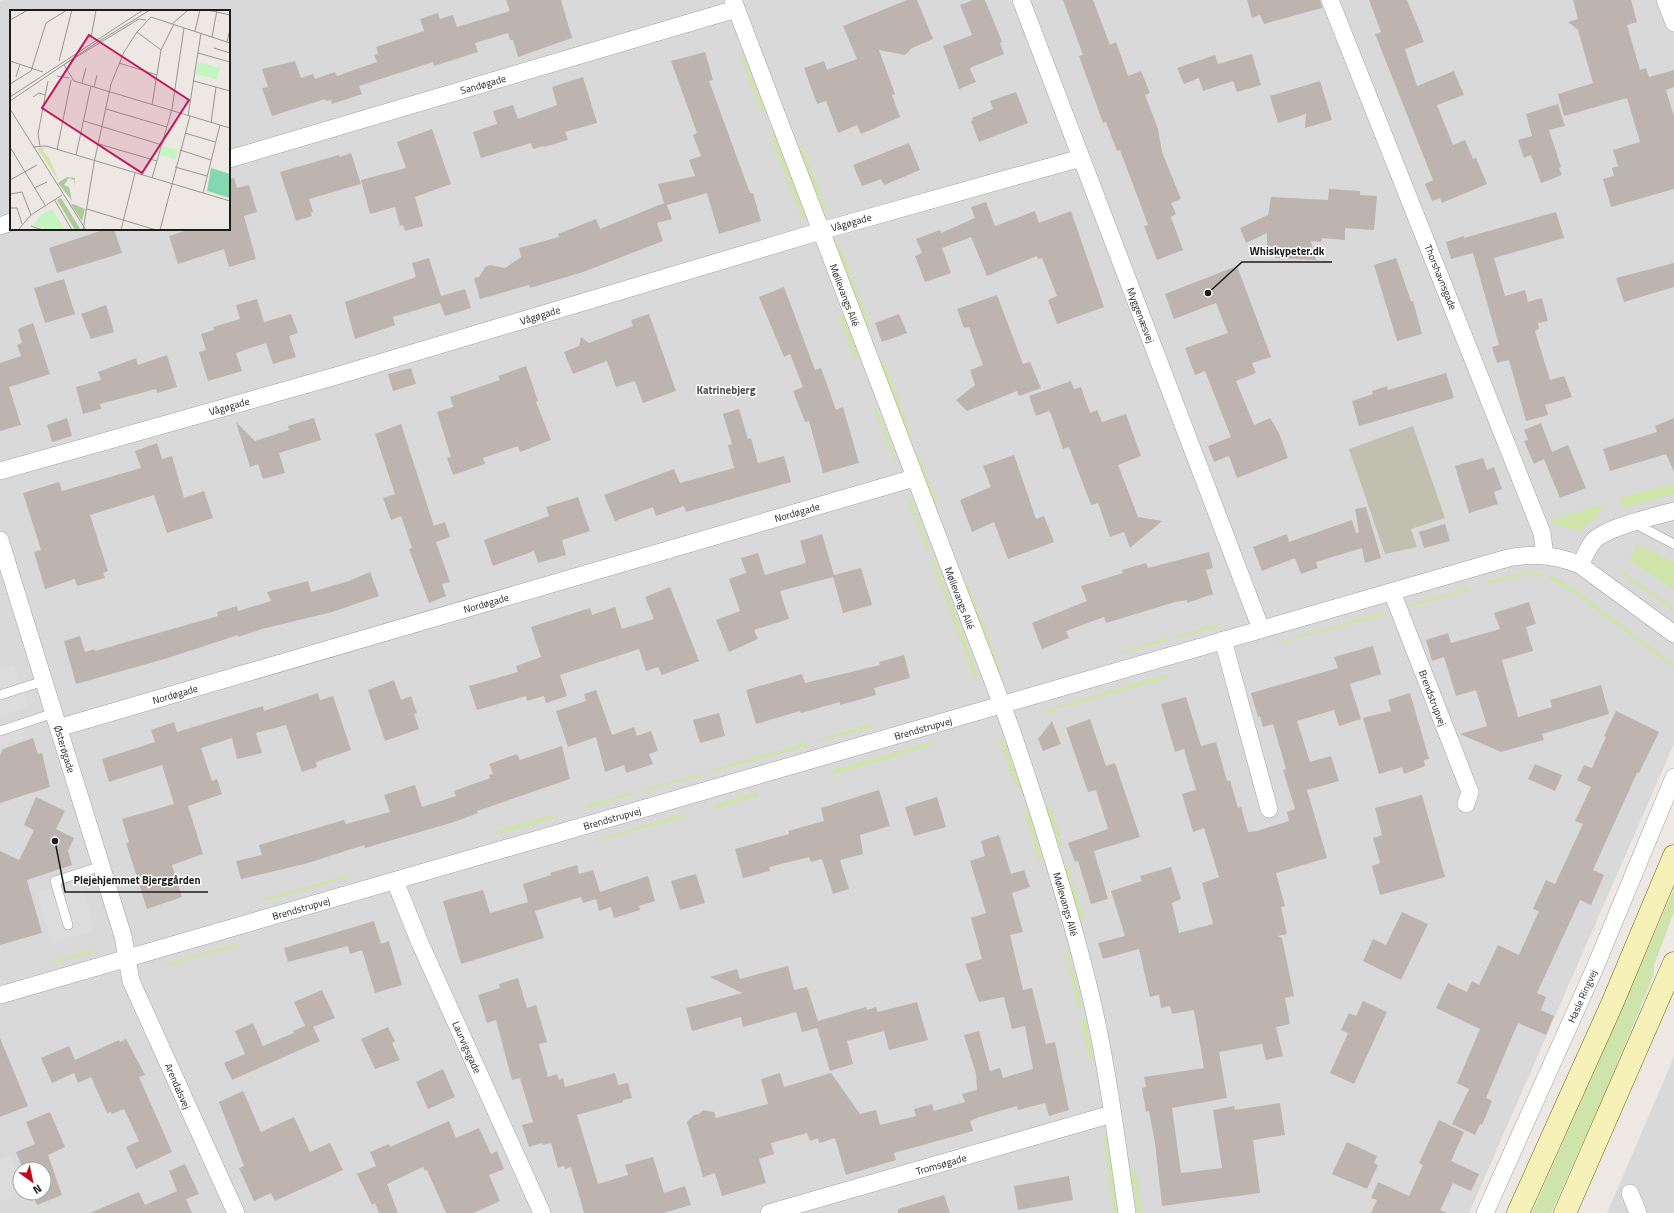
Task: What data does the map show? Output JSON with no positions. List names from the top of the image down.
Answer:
{
  "streets": {
    "street": [
      "Sandøgade",
      "Vågøgade",
      "Thorshavnsgade",
      "Møllevangs Allé",
      "Myggenæsvej",
      "Nordøgade",
      "Brendstrupvej",
      "Østerøgade",
      "Hasle Ringvej",
      "Laurvigsgade",
      "Arendalsvej",
      "Tromsøgade"
    ]
  },
  "crossings": [
    ["Sandøgade", "Møllevangs Allé"],
    ["Vågøgade", "Møllevangs Allé"],
    ["Vågøgade", "Myggenæsvej"],
    ["Thorshavnsgade", "Brendstrupvej"],
    ["Møllevangs Allé", "Nordøgade"],
    ["Møllevangs Allé", "Brendstrupvej"],
    ["Møllevangs Allé", "Tromsøgade"],
    ["Myggenæsvej", "Brendstrupvej"],
    ["Nordøgade", "Østerøgade"],
    ["Brendstrupvej", "Østerøgade"],
    ["Brendstrupvej", "Laurvigsgade"],
    ["Brendstrupvej", "Arendalsvej"],
    ["Østerøgade", "Arendalsvej"]
  ],
  "districts": ["Katrinebjerg"],
  "places": ["Whiskypeter.dk", "Plejehjemmet Bjerggården"],
  "north": "bottom right"
}
